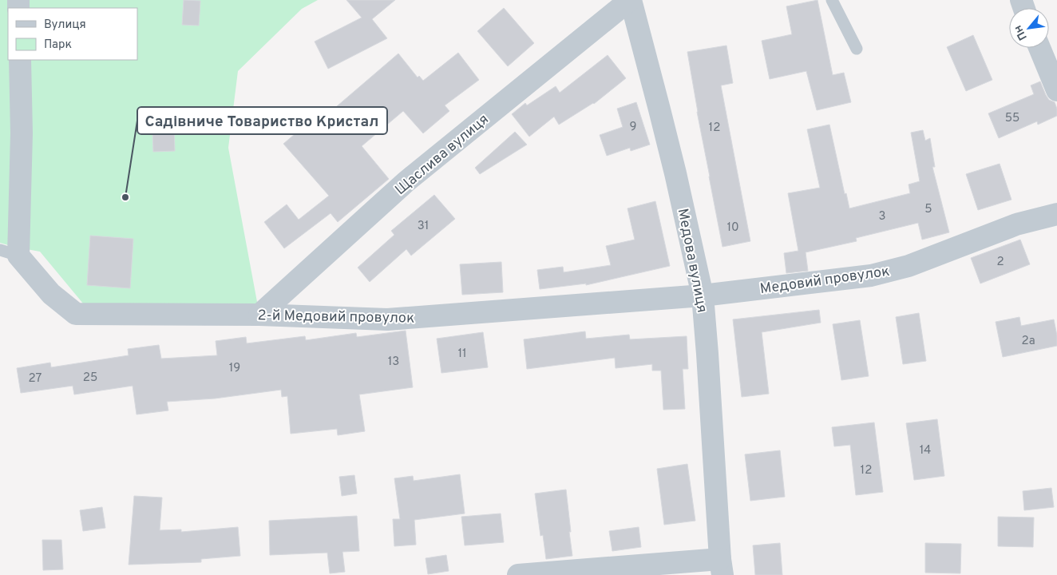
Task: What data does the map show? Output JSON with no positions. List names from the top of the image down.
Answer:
{
  "streets": {
    "street": [
      "Щаслива вулиця",
      "Медова вулиця",
      "Медовий провулок",
      "2-й Медовий провулок"
    ]
  },
  "crossings": [
    ["Щаслива вулиця", "Медова вулиця"],
    ["Щаслива вулиця", "2-й Медовий провулок"],
    ["Медова вулиця", "Медовий провулок"],
    ["Медова вулиця", "2-й Медовий провулок"],
    ["Медовий провулок", "2-й Медовий провулок"]
  ],
  "places": ["Садівниче Товариство Кристал"],
  "house_numbers": [
    "55",
    "9",
    "12",
    "5",
    "3",
    "31",
    "10",
    "2",
    "2а",
    "11",
    "13",
    "19",
    "25",
    "27",
    "14",
    "12"
  ],
  "legend": ["Вулиця", "Парк"],
  "north": "bottom left"
}
